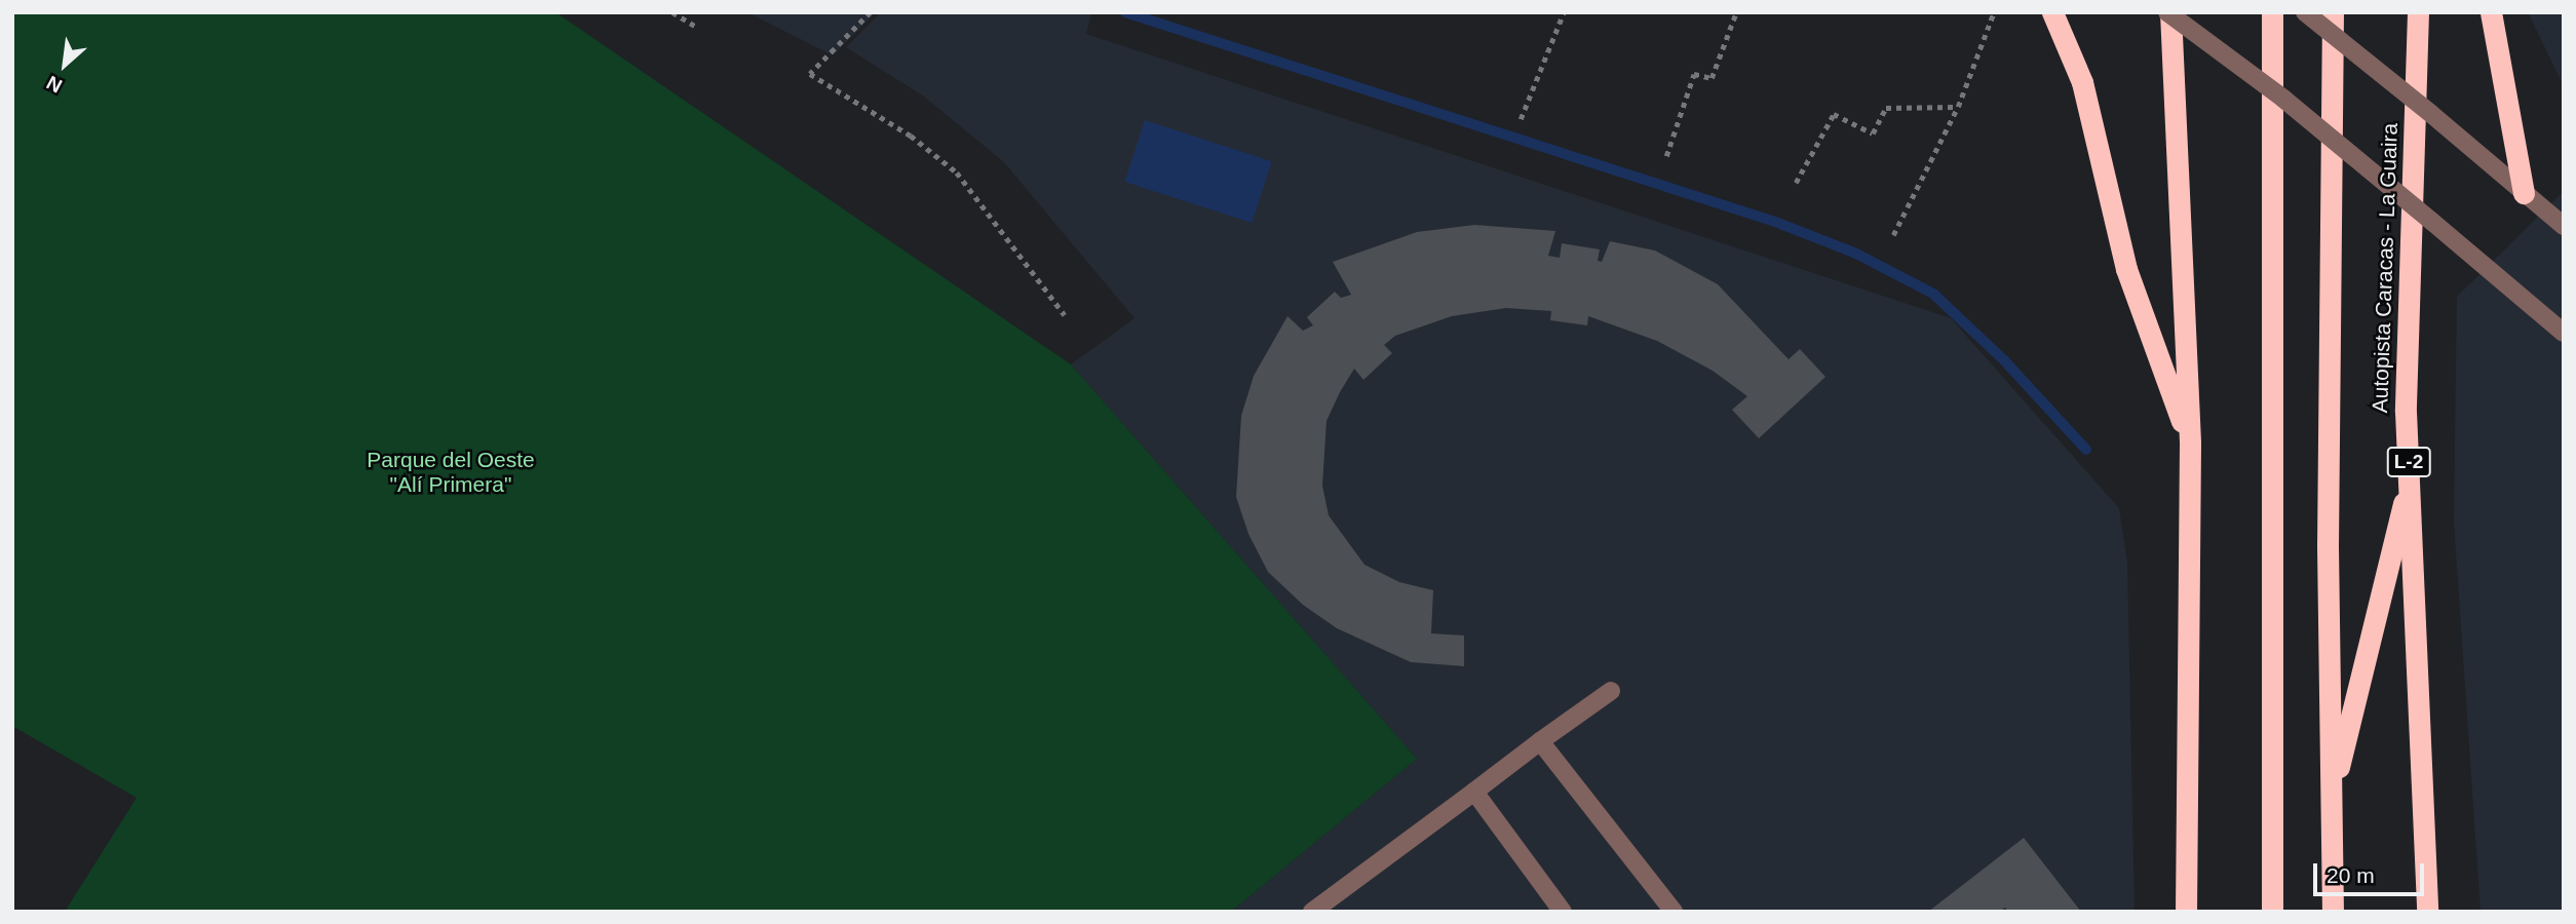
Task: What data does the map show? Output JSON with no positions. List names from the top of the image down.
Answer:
{
  "streets": {
    "highway": ["Autopista Caracas - La Guaira", "L-2"]
  },
  "crossings": [
    ["Autopista Caracas - La Guaira", "L-2"]
  ],
  "parks": ["Parque del Oeste \"Alí Primera\""],
  "scale_bar": "20 m",
  "north": "bottom left"
}
